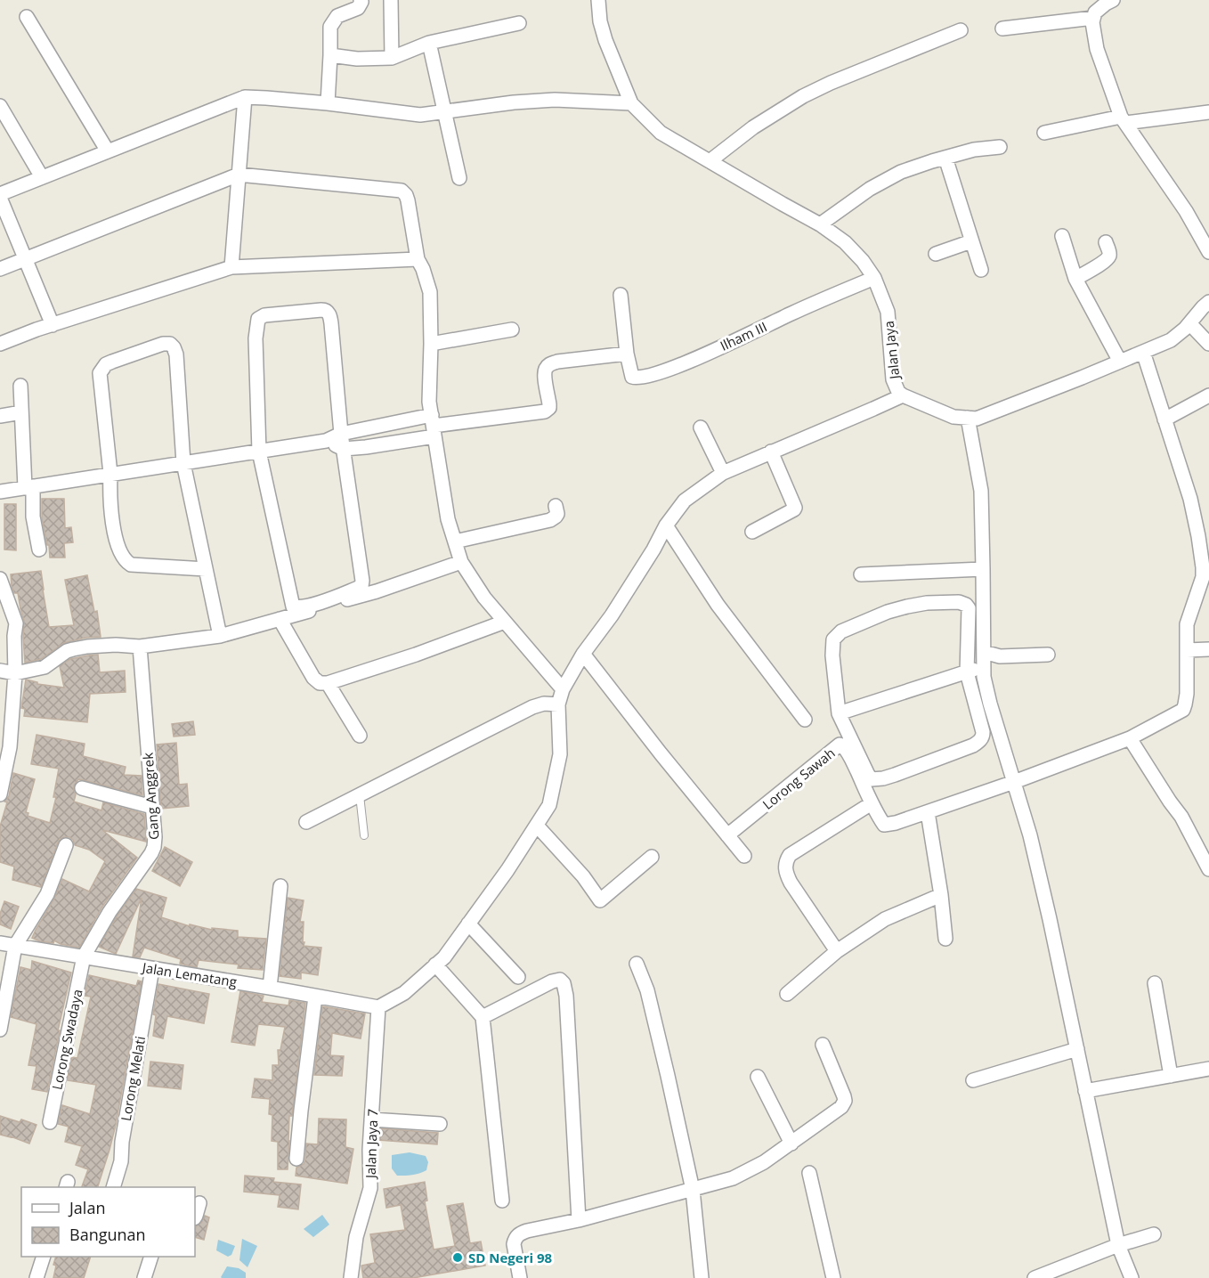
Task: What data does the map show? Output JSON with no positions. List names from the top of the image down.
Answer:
{
  "streets": {
    "street": [
      "Ilham III",
      "Jalan Jaya",
      "Lorong Sawah",
      "Gang Anggrek",
      "Jalan Lematang",
      "Lorong Swadaya",
      "Lorong Melati",
      "Jalan Jaya 7"
    ]
  },
  "crossings": [
    ["Ilham III", "Jalan Jaya"],
    ["Gang Anggrek", "Jalan Lematang"],
    ["Gang Anggrek", "Lorong Swadaya"],
    ["Jalan Lematang", "Lorong Swadaya"],
    ["Jalan Lematang", "Lorong Melati"],
    ["Jalan Lematang", "Jalan Jaya 7"]
  ],
  "places": ["SD Negeri 98"],
  "legend": ["Jalan", "Bangunan"]
}
